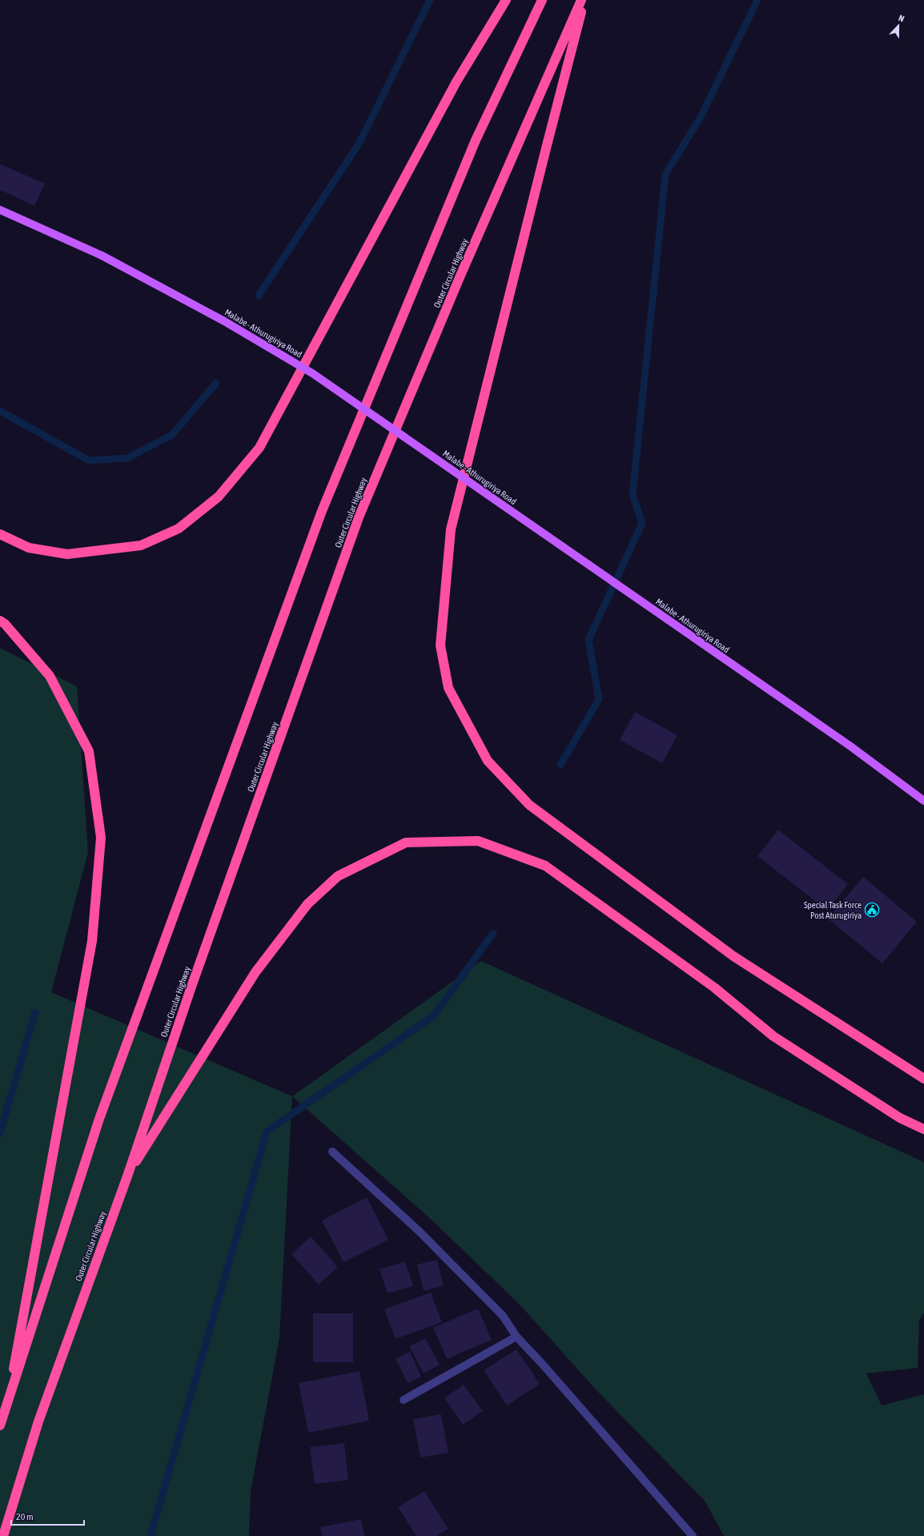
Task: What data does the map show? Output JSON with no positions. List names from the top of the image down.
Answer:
{
  "streets": {
    "highway": ["Outer Circular Highway"],
    "main road": ["Malabe - Athurugiriya Road"]
  },
  "places": {
    "public building": ["Special Task Force Post Aturugiriya"]
  },
  "scale_bar": "20 m",
  "north": "top"
}
